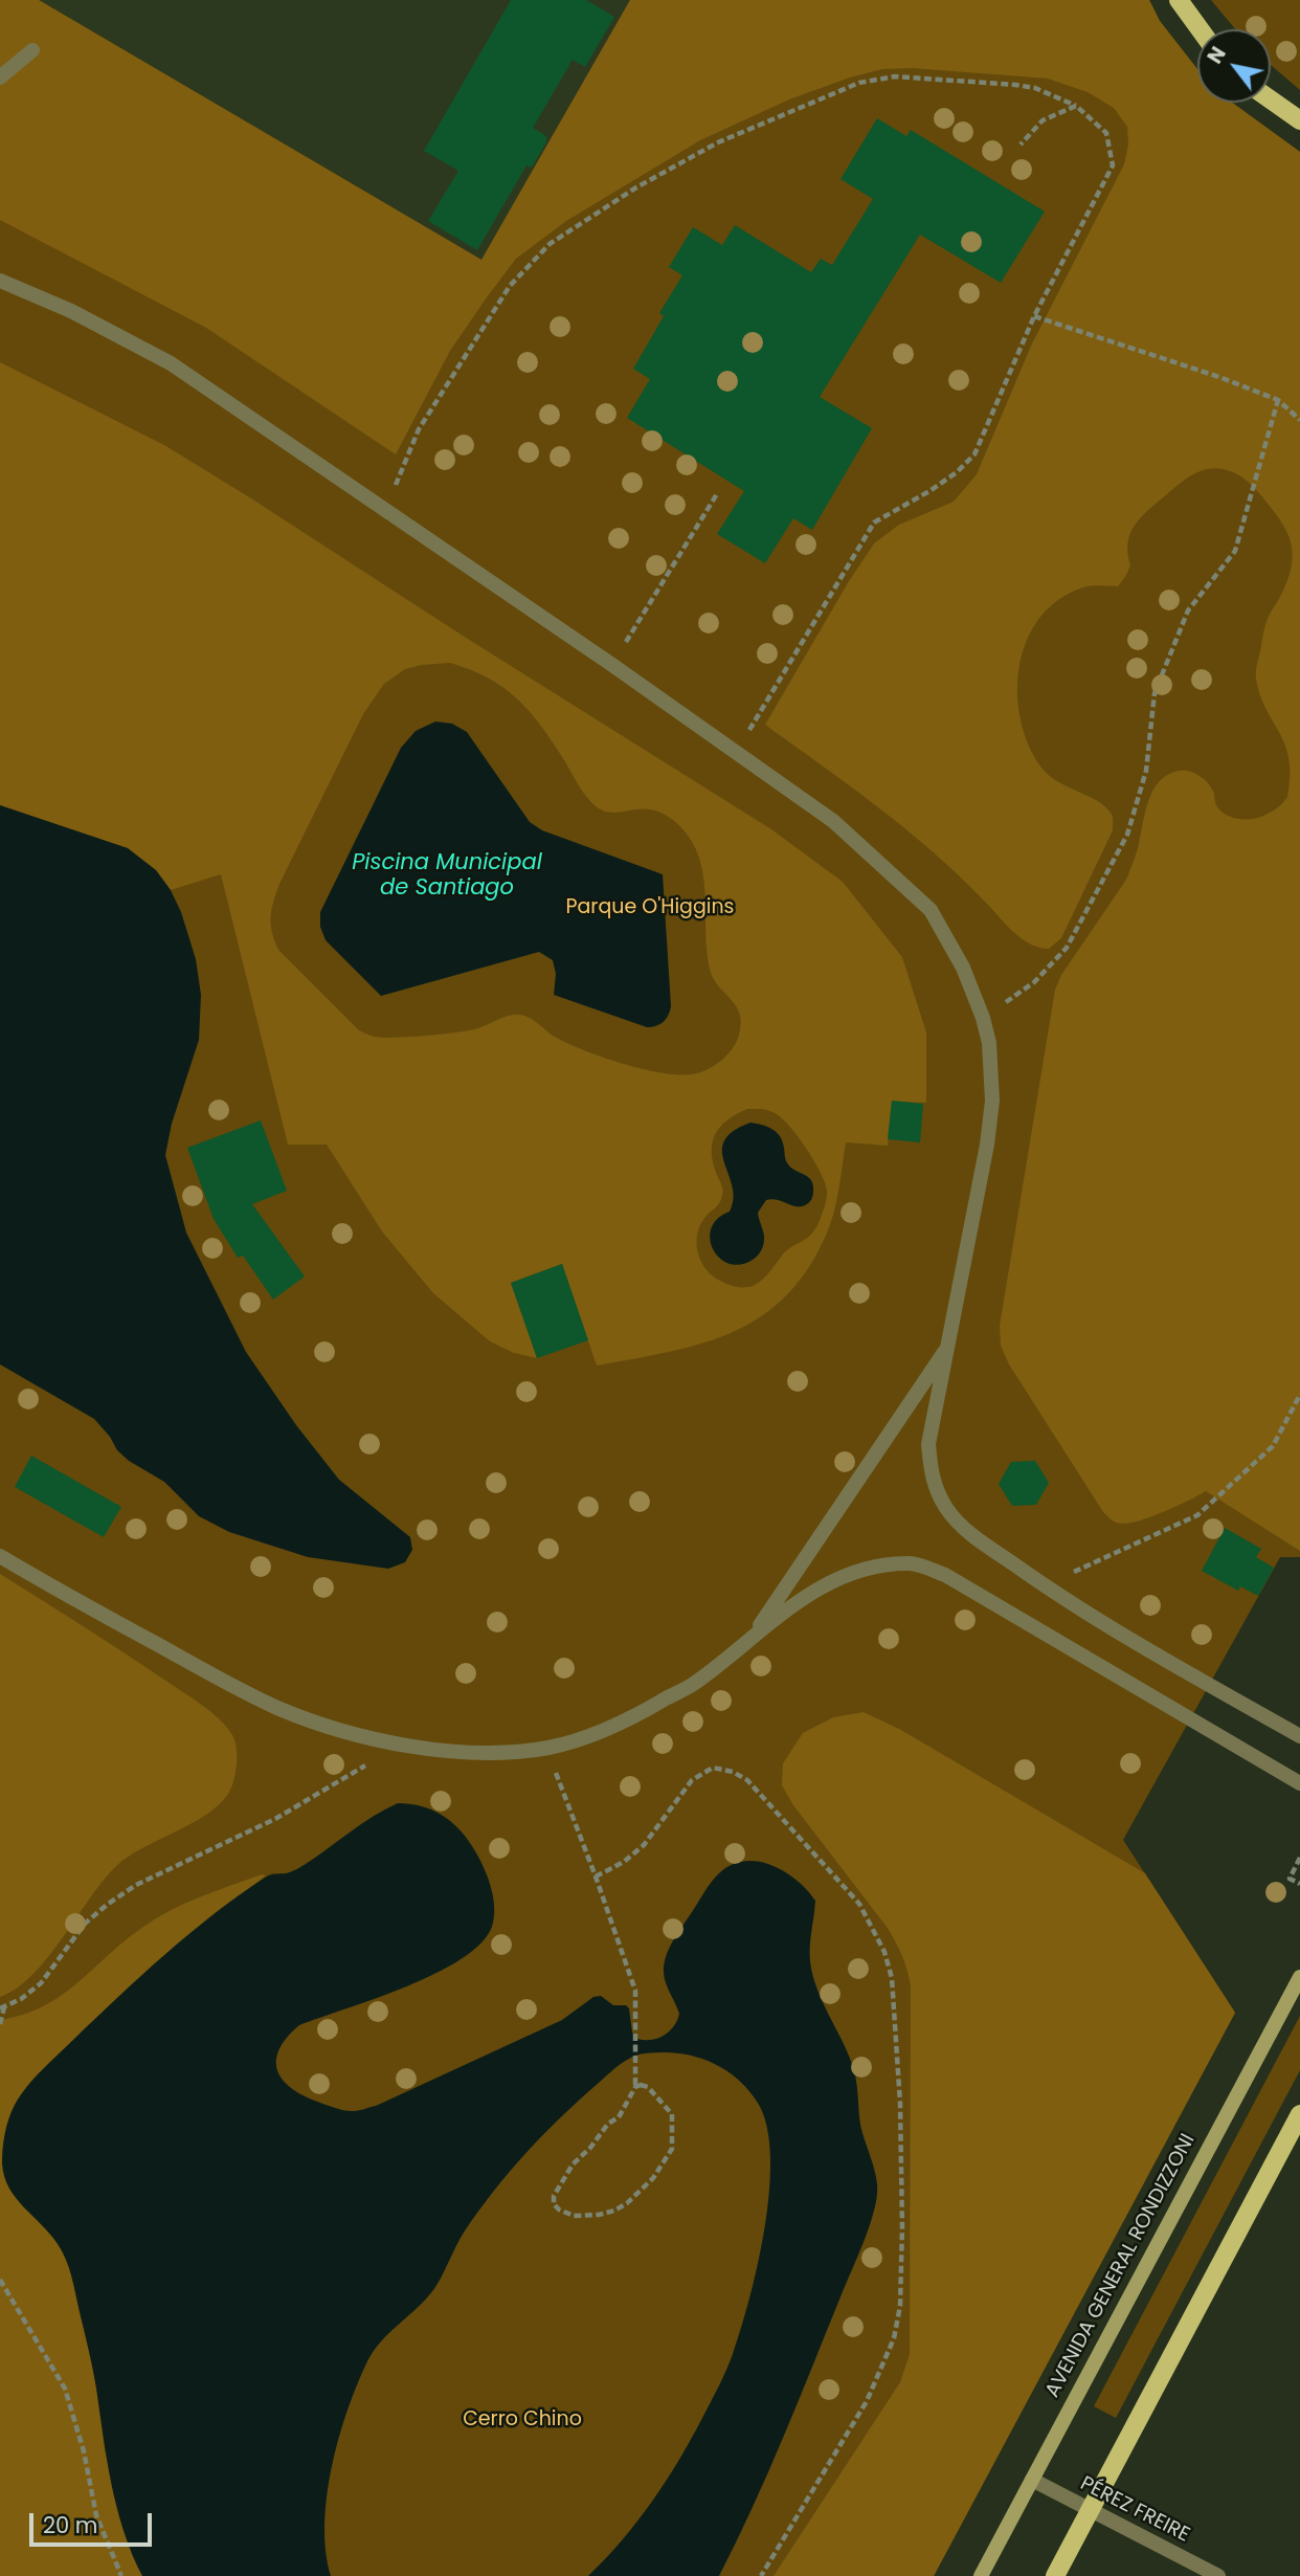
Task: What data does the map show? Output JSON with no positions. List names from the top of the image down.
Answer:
{
  "streets": {
    "main road": ["AVENIDA GENERAL RONDIZZONI"],
    "street": ["PÉREZ FREIRE"]
  },
  "crossings": [
    ["AVENIDA GENERAL RONDIZZONI", "PÉREZ FREIRE"]
  ],
  "water": ["Piscina Municipal de Santiago"],
  "parks": ["Parque O'Higgins", "Cerro Chino"],
  "scale_bar": "20 m",
  "north": "top left"
}
